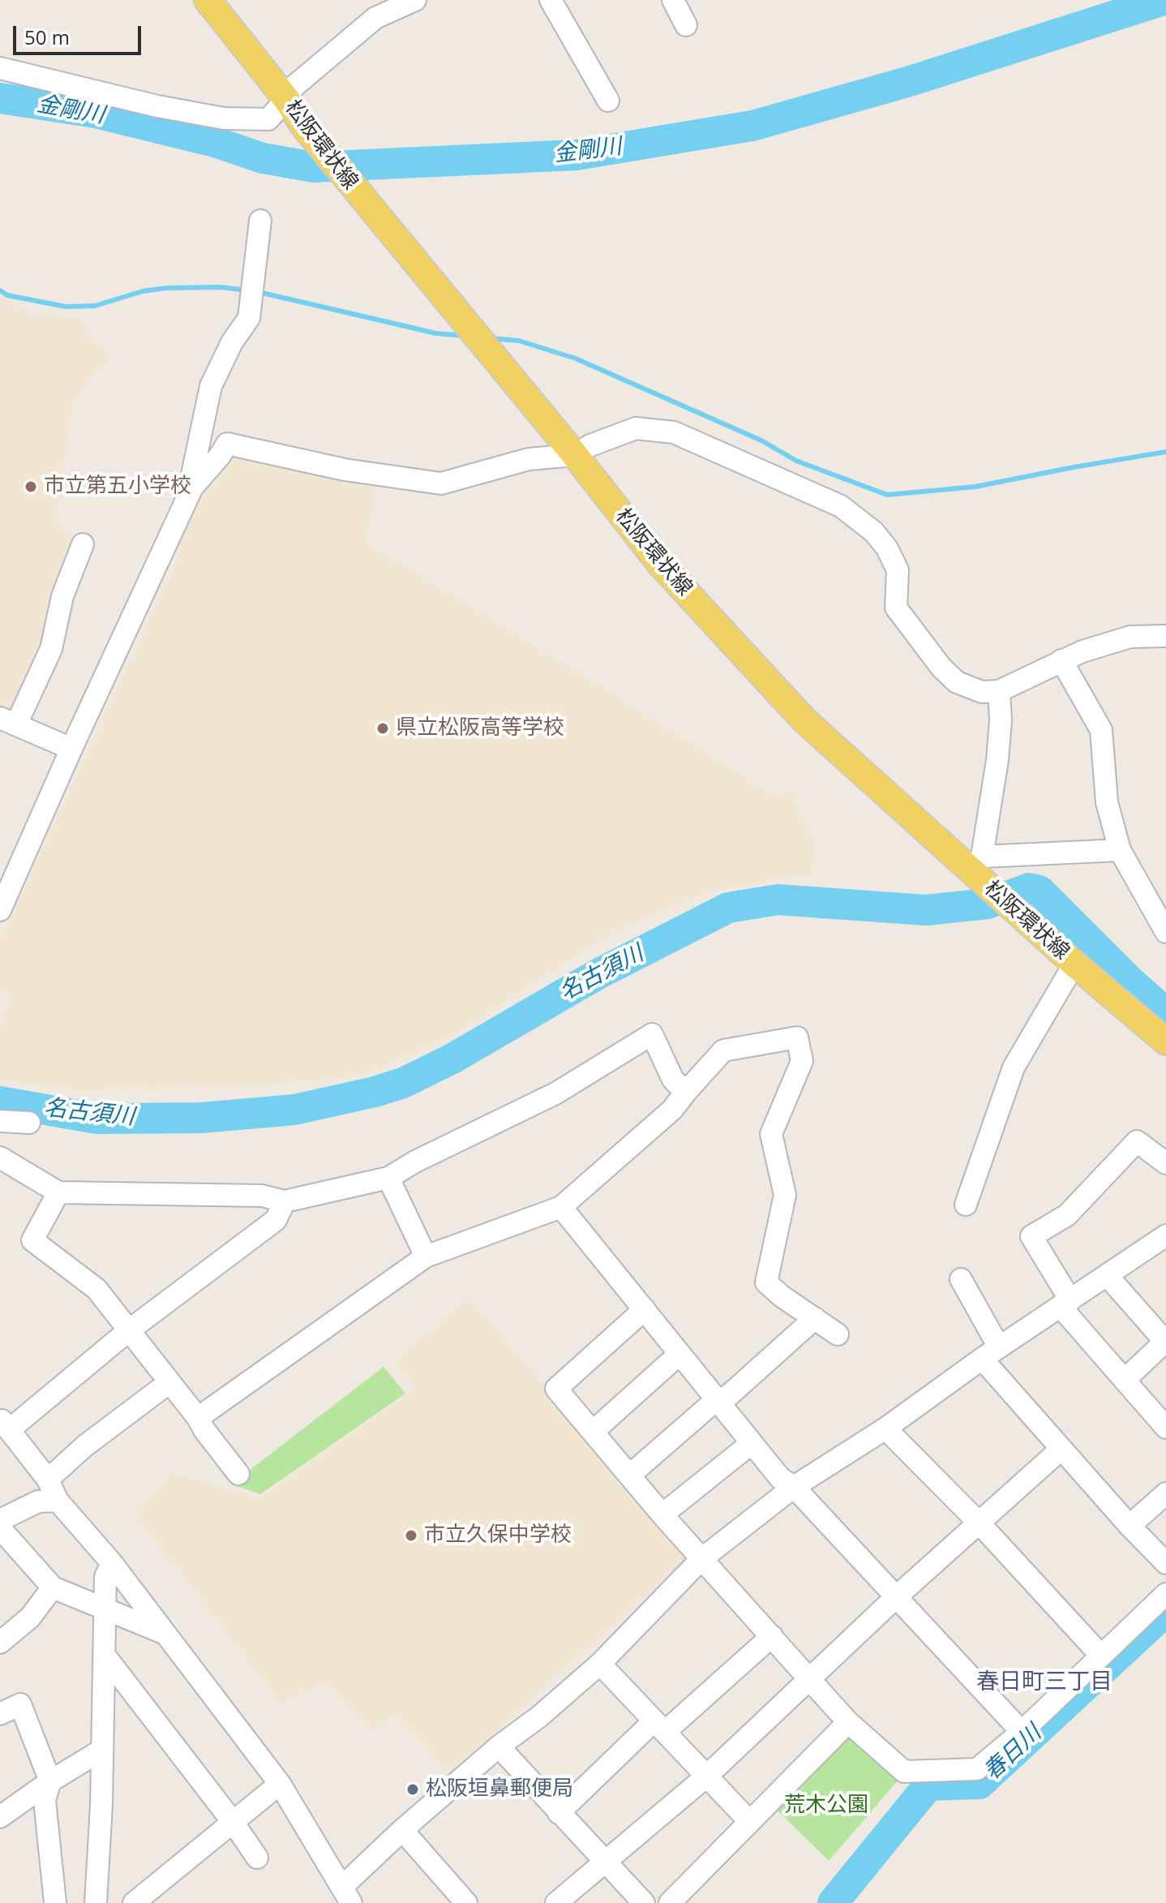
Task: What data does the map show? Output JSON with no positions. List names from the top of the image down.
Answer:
{
  "streets": {
    "main road": ["松阪環状線"]
  },
  "districts": ["春日町三丁目"],
  "water": ["金剛川", "名古須川", "春日川"],
  "parks": ["荒木公園"],
  "places": [
    "市立第五小学校",
    "県立松阪高等学校",
    "市立久保中学校",
    "松阪垣鼻郵便局"
  ],
  "scale_bar": "50 m"
}
